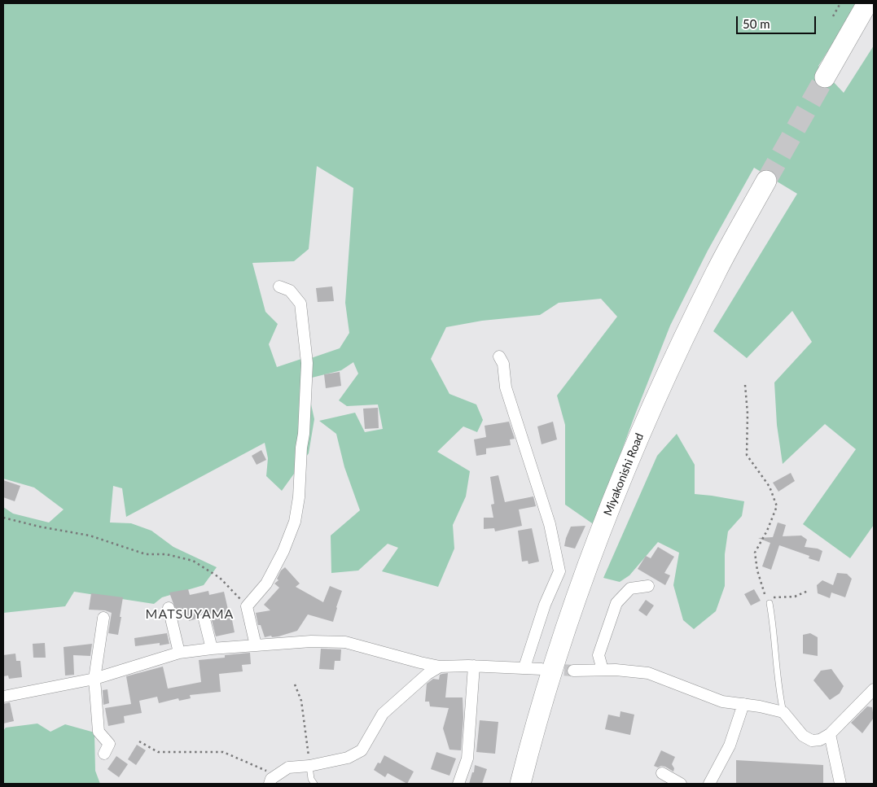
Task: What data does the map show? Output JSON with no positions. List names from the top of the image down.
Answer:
{
  "streets": {
    "highway": ["Miyakonishi Road"]
  },
  "districts": ["MATSUYAMA"],
  "scale_bar": "50 m"
}
